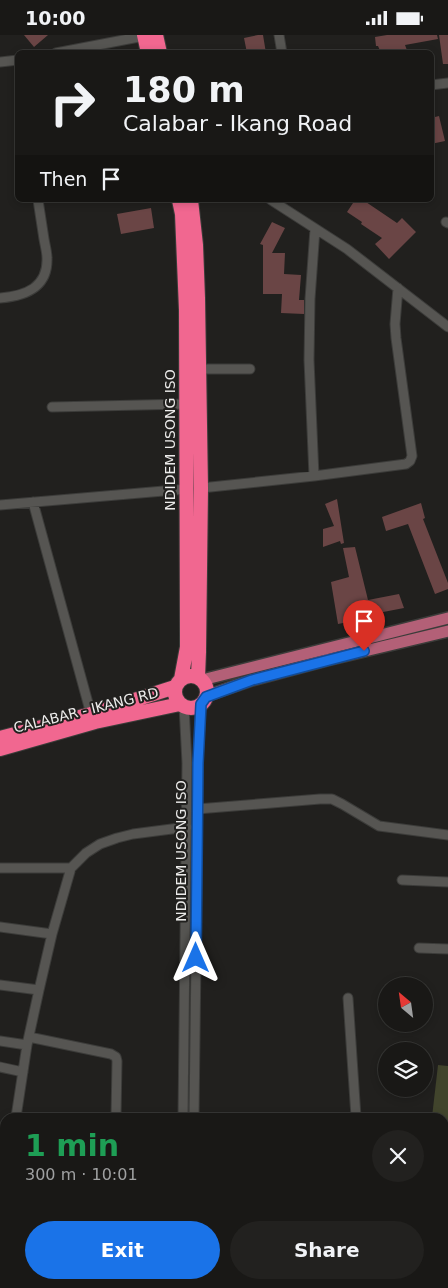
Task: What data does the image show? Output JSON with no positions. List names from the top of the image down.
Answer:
{
  "streets": {
    "highway": ["NDIDEM USONG ISO", "CALABAR - IKANG RD"]
  },
  "crossings": [
    ["NDIDEM USONG ISO", "CALABAR - IKANG RD"]
  ],
  "north": "top left",
  "page": {
    "status": "10:00",
    "turn": ["180 m", "Calabar - Ikang Road"],
    "then": "Then",
    "heading": ["1 min", "300 m · 10:01"],
    "buttons": ["Exit", "Share"]
  }
}
